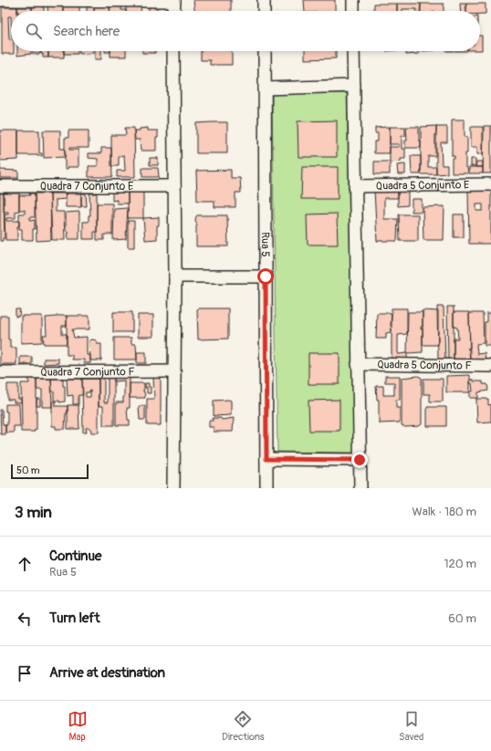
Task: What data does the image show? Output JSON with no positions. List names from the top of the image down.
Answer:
{
  "streets": {
    "street": [
      "Quadra 5 Conjunto E",
      "Quadra 7 Conjunto E",
      "Rua 5",
      "Quadra 5 Conjunto F",
      "Quadra 7 Conjunto F"
    ]
  },
  "scale_bar": "50 m",
  "page": {
    "search": "Search here",
    "scale": "50 m",
    "heading": ["3 min", "Walk · 180 m"],
    "list": [
      ["Continue", "Rua 5", "120 m"],
      ["Turn left", "60 m"],
      "Arrive at destination"
    ],
    "nav": ["Map", "Directions", "Saved"]
  }
}
